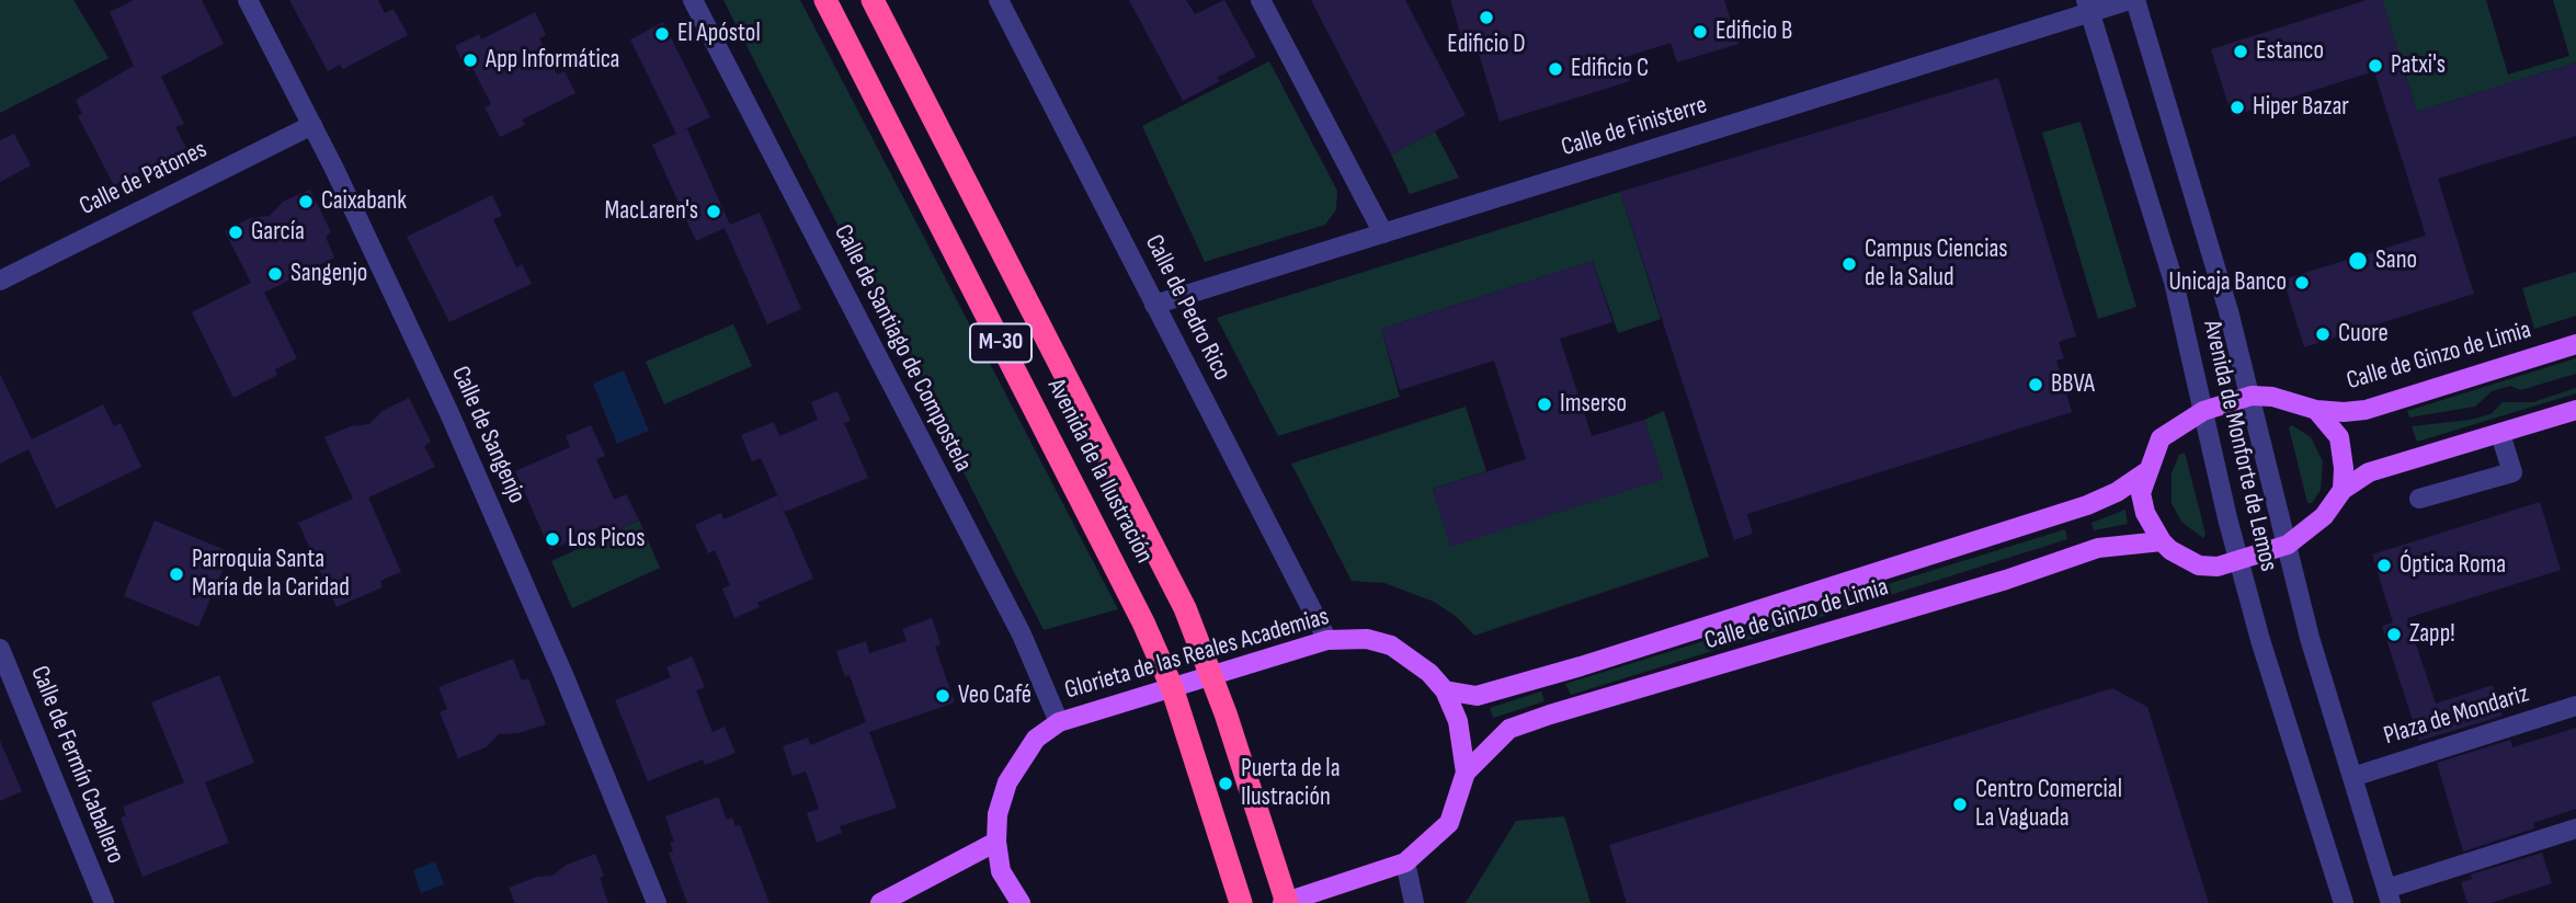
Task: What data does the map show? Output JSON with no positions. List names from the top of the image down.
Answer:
{
  "streets": {
    "highway": ["M-30", "Avenida de la Ilustración"],
    "main road": ["Calle de Ginzo de Limia", "Glorieta de las Reales Academias"],
    "street": [
      "Calle de Finisterre",
      "Calle de Patones",
      "Calle de Pedro Rico",
      "Calle de Santiago de Compostela",
      "Calle de Sangenjo",
      "Avenida de Monforte de Lemos",
      "Plaza de Mondariz",
      "Calle de Fermín Caballero"
    ]
  },
  "crossings": [
    ["Calle de Finisterre", "Calle de Pedro Rico"],
    ["Calle de Finisterre", "Avenida de Monforte de Lemos"],
    ["Calle de Patones", "Calle de Sangenjo"],
    ["Calle de Pedro Rico", "Calle de Ginzo de Limia"],
    ["Calle de Pedro Rico", "Avenida de la Ilustración"],
    ["Calle de Pedro Rico", "Glorieta de las Reales Academias"],
    ["Calle de Santiago de Compostela", "Glorieta de las Reales Academias"],
    ["Calle de Ginzo de Limia", "Avenida de Monforte de Lemos"],
    ["Calle de Ginzo de Limia", "Avenida de la Ilustración"],
    ["Calle de Ginzo de Limia", "Glorieta de las Reales Academias"],
    ["Avenida de Monforte de Lemos", "Plaza de Mondariz"],
    ["Avenida de la Ilustración", "Glorieta de las Reales Academias"]
  ],
  "places": [
    "Edificio D",
    "Edificio B",
    "El Apóstol",
    "Estanco",
    "App Informática",
    "Patxi's",
    "Edificio C",
    "Hiper Bazar",
    "Caixabank",
    "MacLaren's",
    "García",
    "Sano",
    "Campus Ciencias de la Salud",
    "Sangenjo",
    "Unicaja Banco",
    "Cuore",
    "BBVA",
    "Imserso",
    "Los Picos",
    "Óptica Roma",
    "Parroquia Santa María de la Caridad",
    "Zapp!",
    "Veo Café",
    "Puerta de la Ilustración",
    "Centro Comercial La Vaguada"
  ]
}
